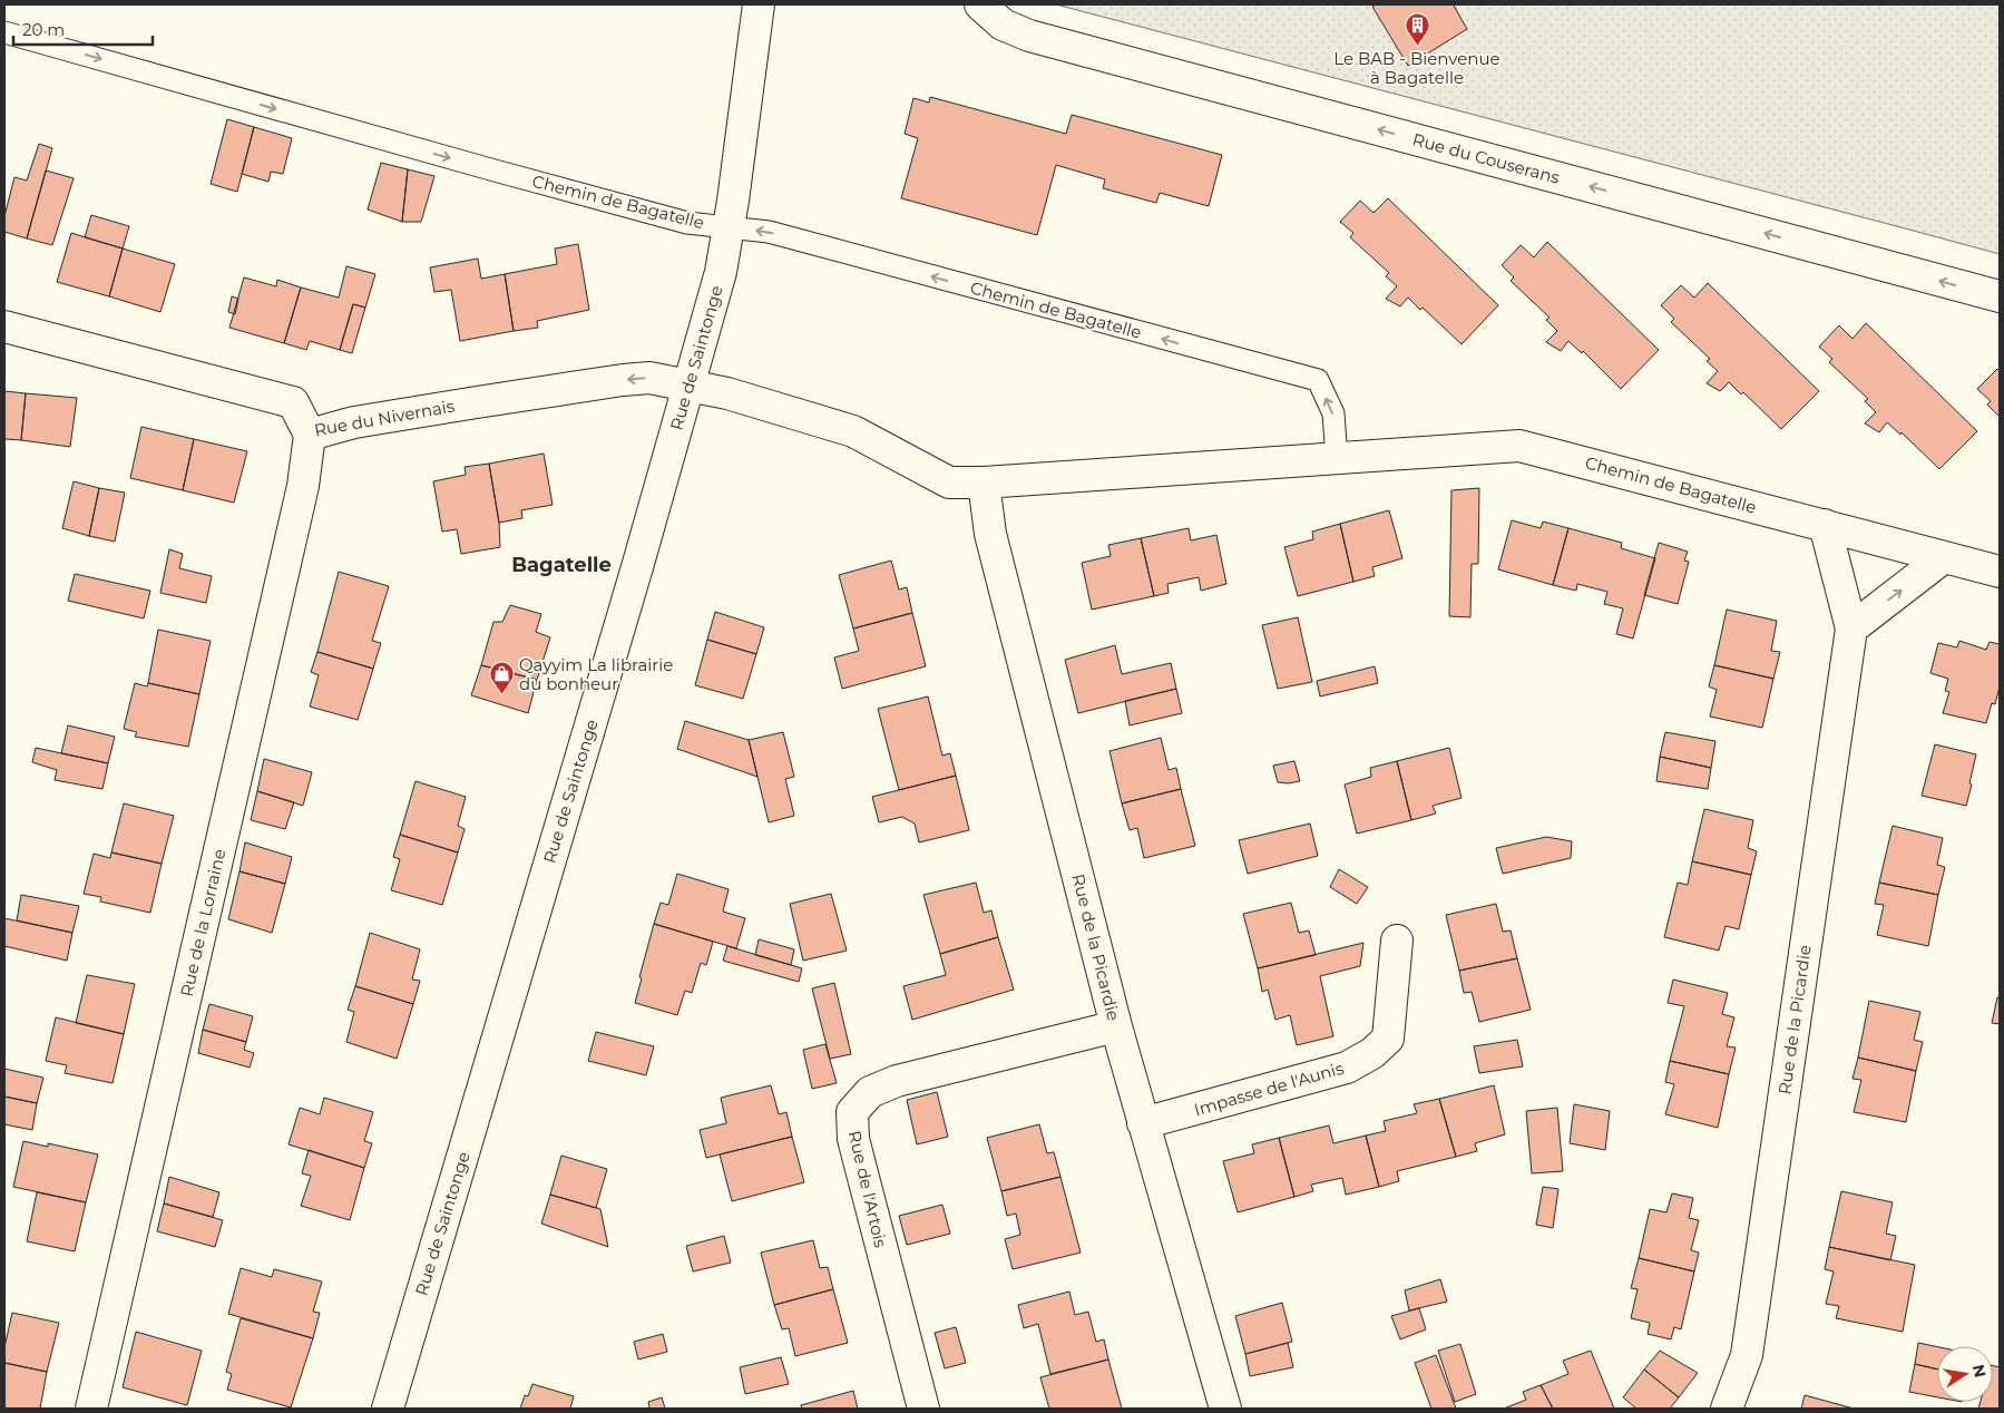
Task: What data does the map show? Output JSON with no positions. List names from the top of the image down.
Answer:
{
  "streets": {
    "street": [
      "Rue du Couserans",
      "Chemin de Bagatelle",
      "Rue de Saintonge",
      "Rue du Nivernais",
      "Rue de la Lorraine",
      "Rue de la Picardie",
      "Impasse de l'Aunis",
      "Rue de l'Artois"
    ]
  },
  "crossings": [
    ["Chemin de Bagatelle", "Rue de Saintonge"],
    ["Chemin de Bagatelle", "Rue du Nivernais"],
    ["Chemin de Bagatelle", "Rue de la Picardie"],
    ["Rue de Saintonge", "Rue du Nivernais"],
    ["Rue du Nivernais", "Rue de la Lorraine"],
    ["Rue de la Picardie", "Impasse de l'Aunis"],
    ["Rue de la Picardie", "Rue de l'Artois"]
  ],
  "one_way": ["Rue du Couserans", "Rue du Nivernais"],
  "districts": ["Bagatelle"],
  "places": {
    "building": ["Le BAB - Bienvenue à Bagatelle"],
    "shop": ["Qayyim La librairie du bonheur"]
  },
  "scale_bar": "20 m",
  "north": "right"
}
